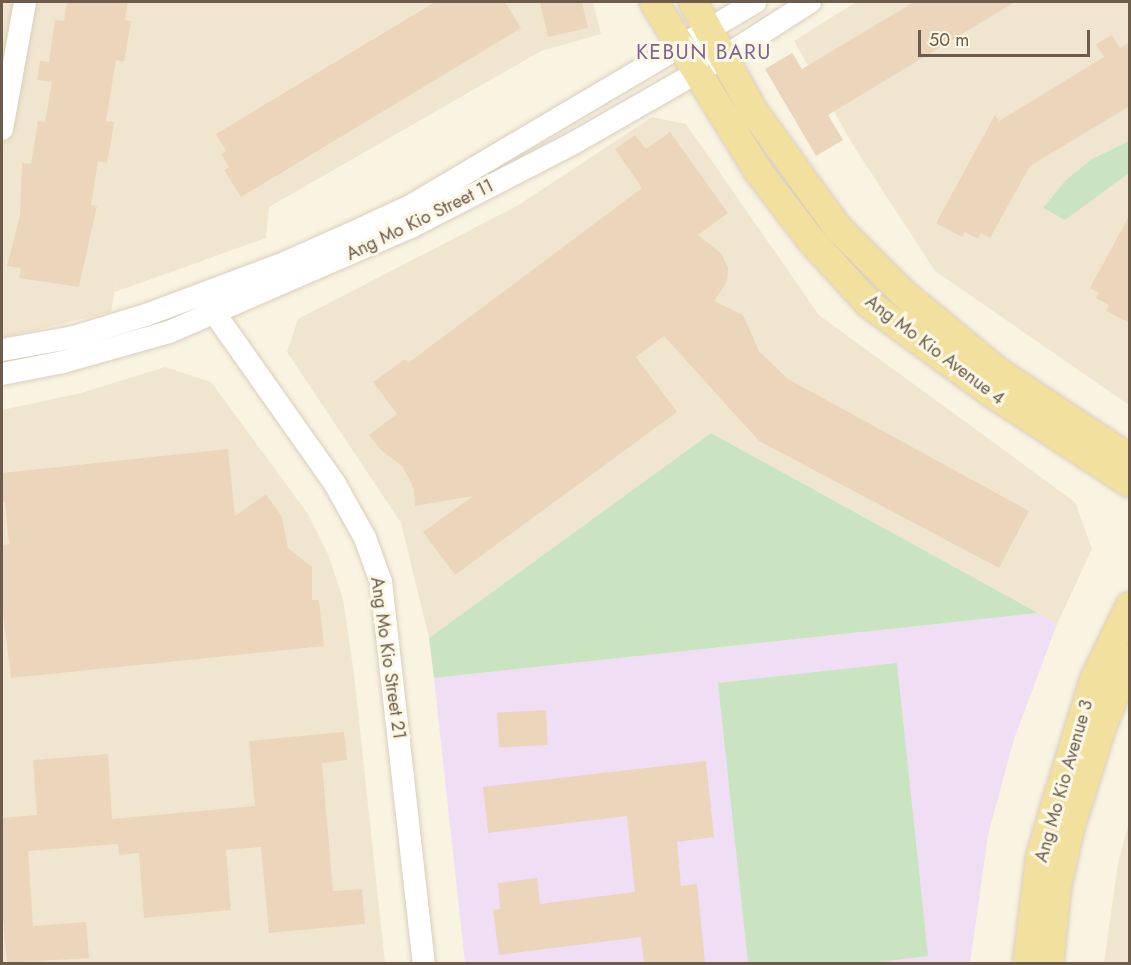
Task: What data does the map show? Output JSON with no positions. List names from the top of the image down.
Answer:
{
  "streets": {
    "main road": ["Ang Mo Kio Avenue 4", "Ang Mo Kio Avenue 3"],
    "street": ["Ang Mo Kio Street 11", "Ang Mo Kio Street 21"]
  },
  "crossings": [
    ["Ang Mo Kio Street 11", "Ang Mo Kio Avenue 4"],
    ["Ang Mo Kio Street 11", "Ang Mo Kio Street 21"]
  ],
  "districts": ["KEBUN BARU"],
  "scale_bar": "50 m"
}
